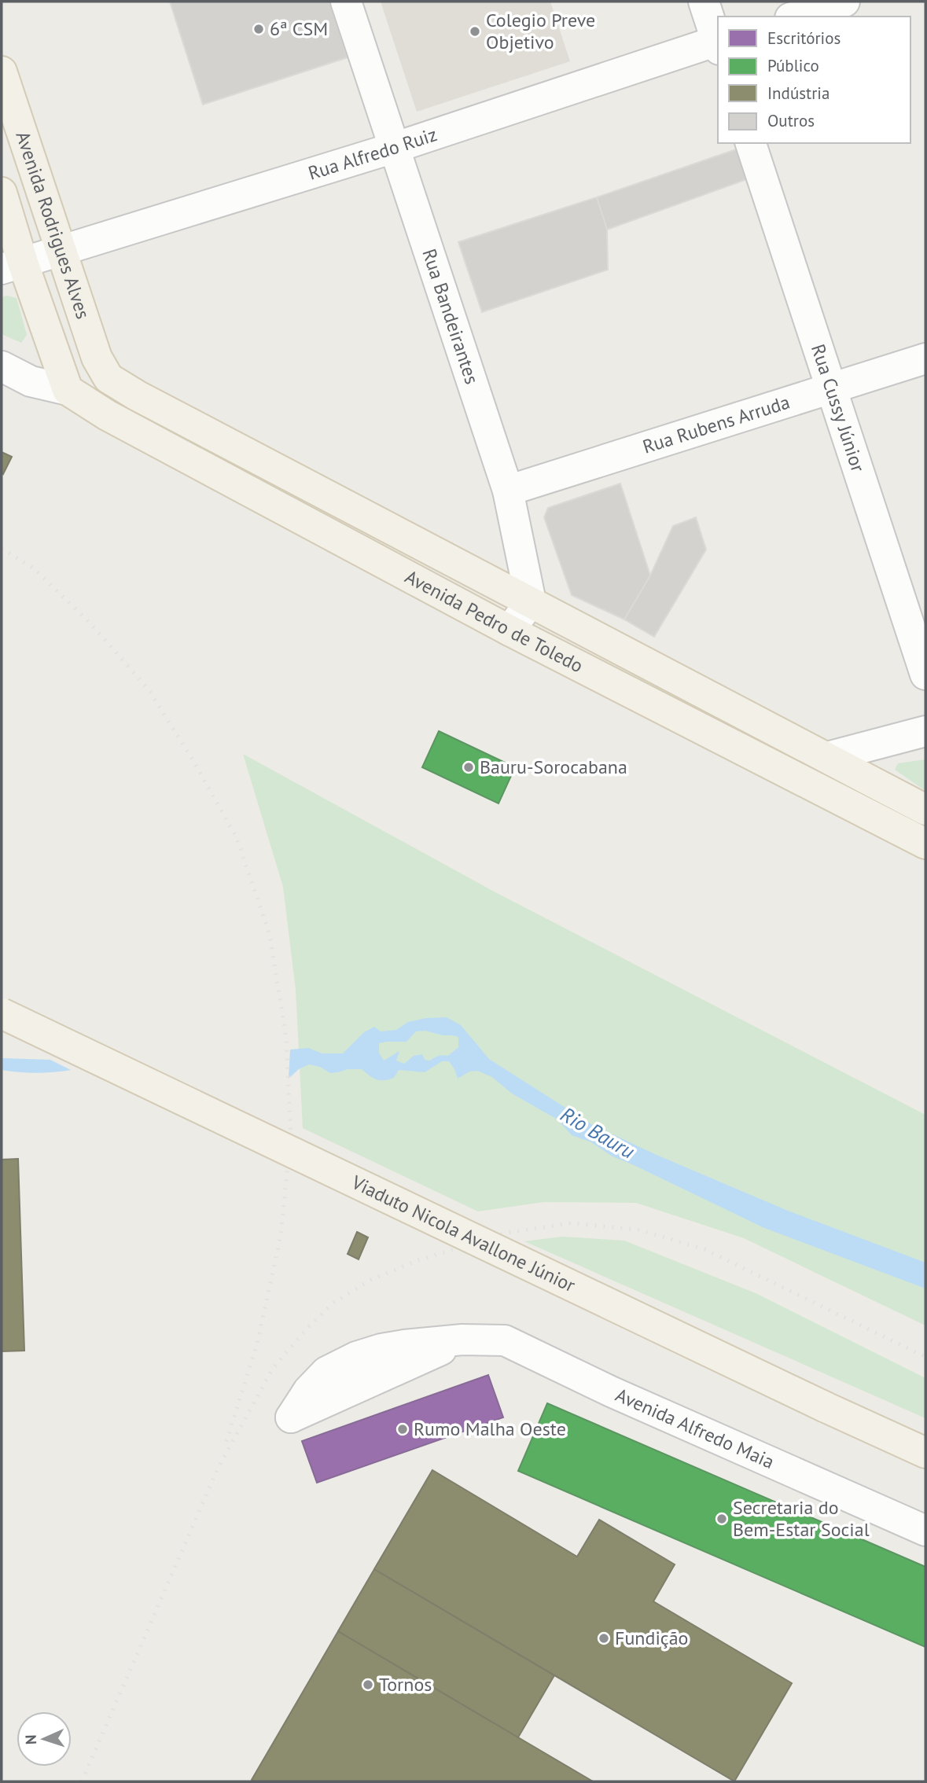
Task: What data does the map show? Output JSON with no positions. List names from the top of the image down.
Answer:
{
  "streets": {
    "main road": ["Avenida Rodrigues Alves", "Avenida Pedro de Toledo", "Viaduto Nicola Avallone Júnior"],
    "street": [
      "Rua Alfredo Ruiz",
      "Rua Bandeirantes",
      "Rua Cussy Júnior",
      "Rua Rubens Arruda",
      "Avenida Alfredo Maia"
    ]
  },
  "crossings": [
    ["Rua Alfredo Ruiz", "Avenida Rodrigues Alves"],
    ["Rua Alfredo Ruiz", "Rua Bandeirantes"],
    ["Avenida Rodrigues Alves", "Avenida Pedro de Toledo"],
    ["Rua Bandeirantes", "Rua Rubens Arruda"],
    ["Rua Bandeirantes", "Avenida Pedro de Toledo"],
    ["Rua Cussy Júnior", "Rua Rubens Arruda"]
  ],
  "water": ["Rio Bauru"],
  "places": [
    "6ª CSM",
    "Colegio Preve Objetivo",
    "Bauru-Sorocabana",
    "Rumo Malha Oeste",
    "Secretaria do Bem-Estar Social",
    "Fundição",
    "Tornos"
  ],
  "legend": [
    "Escritórios",
    "Público",
    "Indústria",
    "Outros"
  ],
  "north": "left"
}
